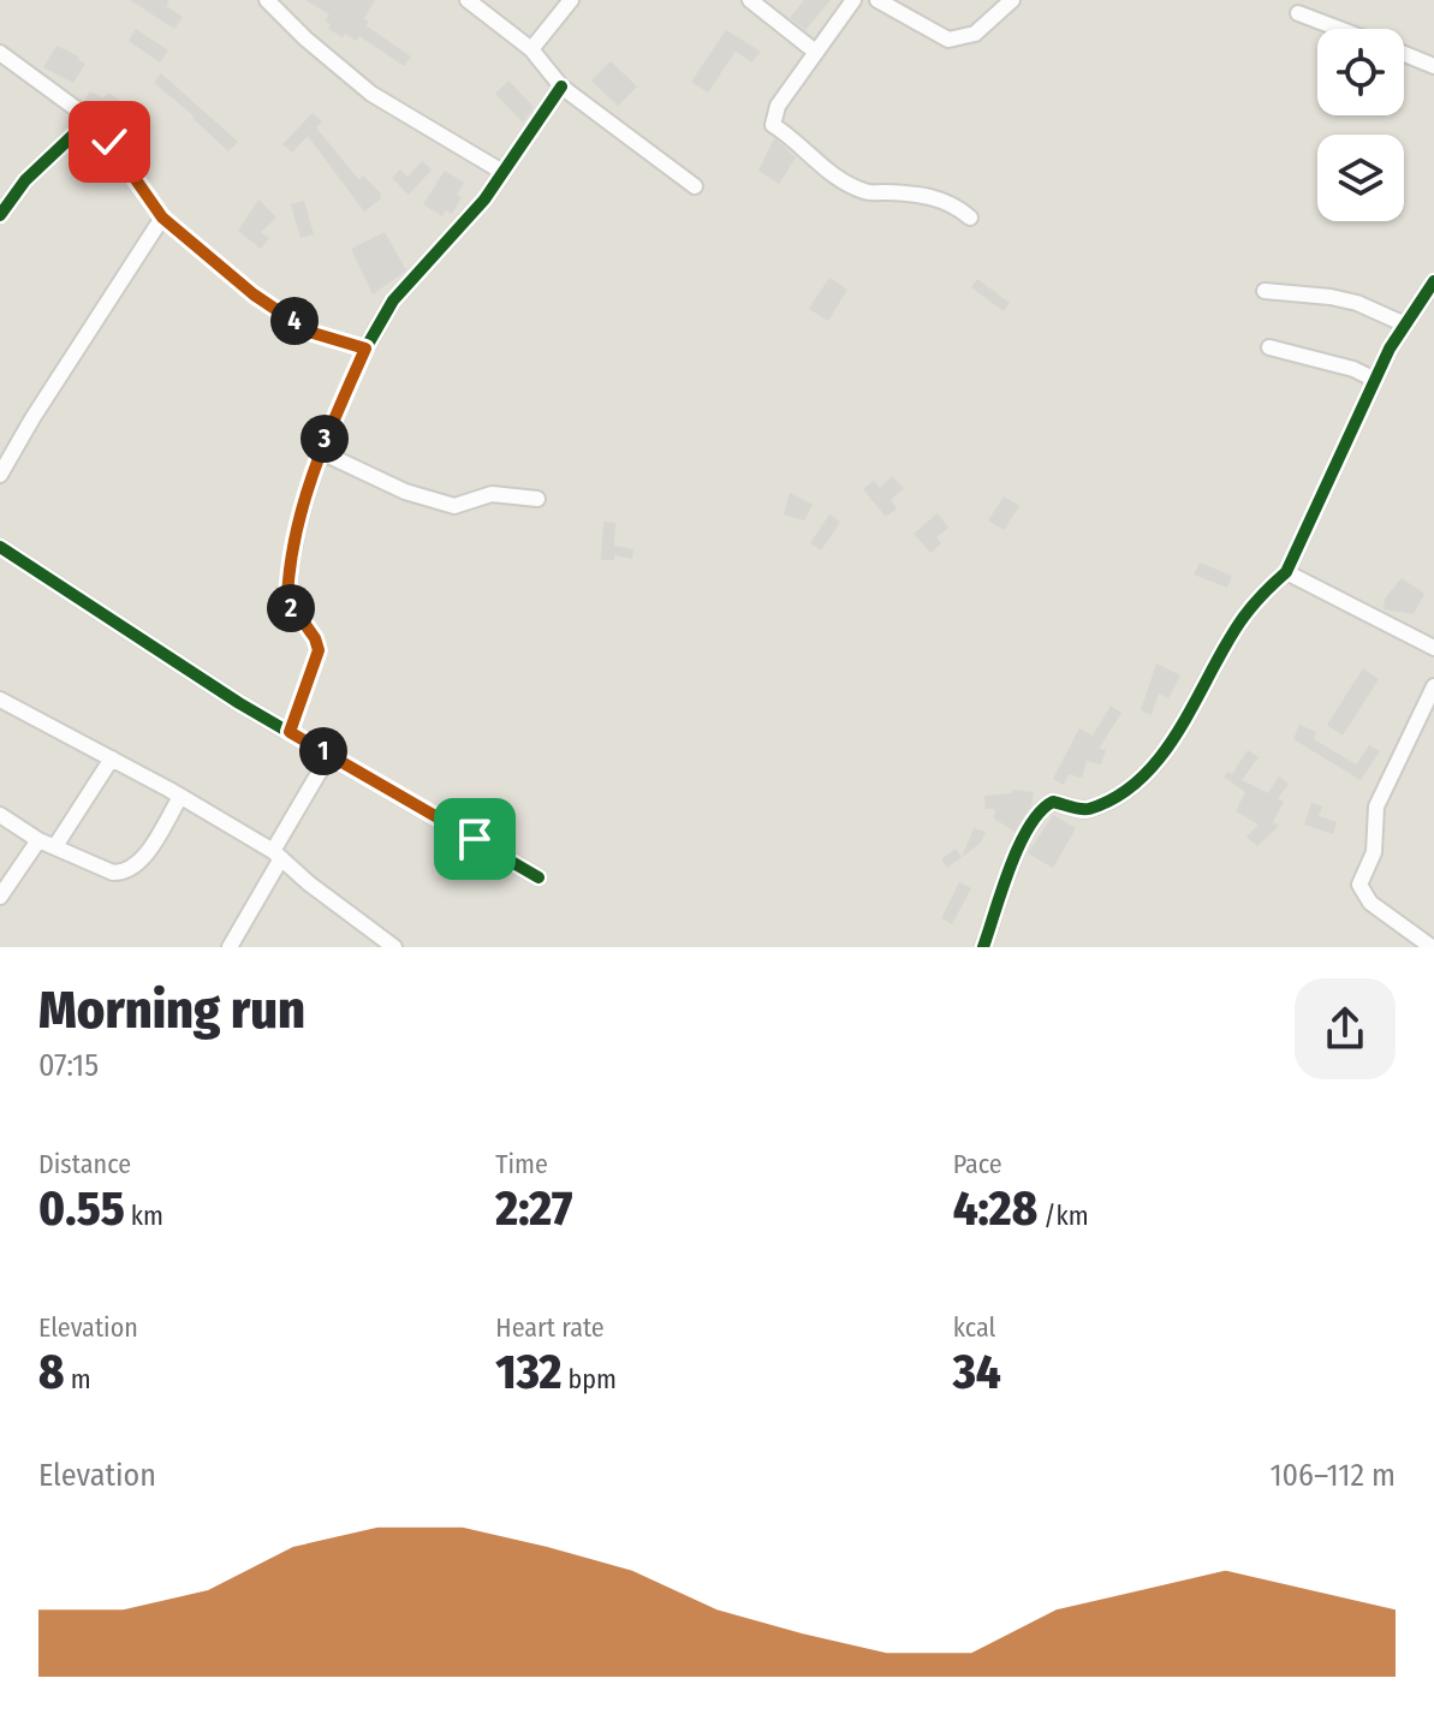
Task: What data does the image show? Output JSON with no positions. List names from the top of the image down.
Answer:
{
  "page": {
    "pins": [
      "4",
      "3",
      "2",
      "1"
    ],
    "heading": ["Morning run", "07:15"],
    "stats": [
      ["Distance", "0.55 km"],
      ["Time", "2:27"],
      ["Pace", "4:28 /km"],
      ["Elevation", "8 m"],
      ["Heart rate", "132 bpm"],
      ["kcal", "34"]
    ],
    "chart": ["Elevation", "106–112 m"]
  }
}
